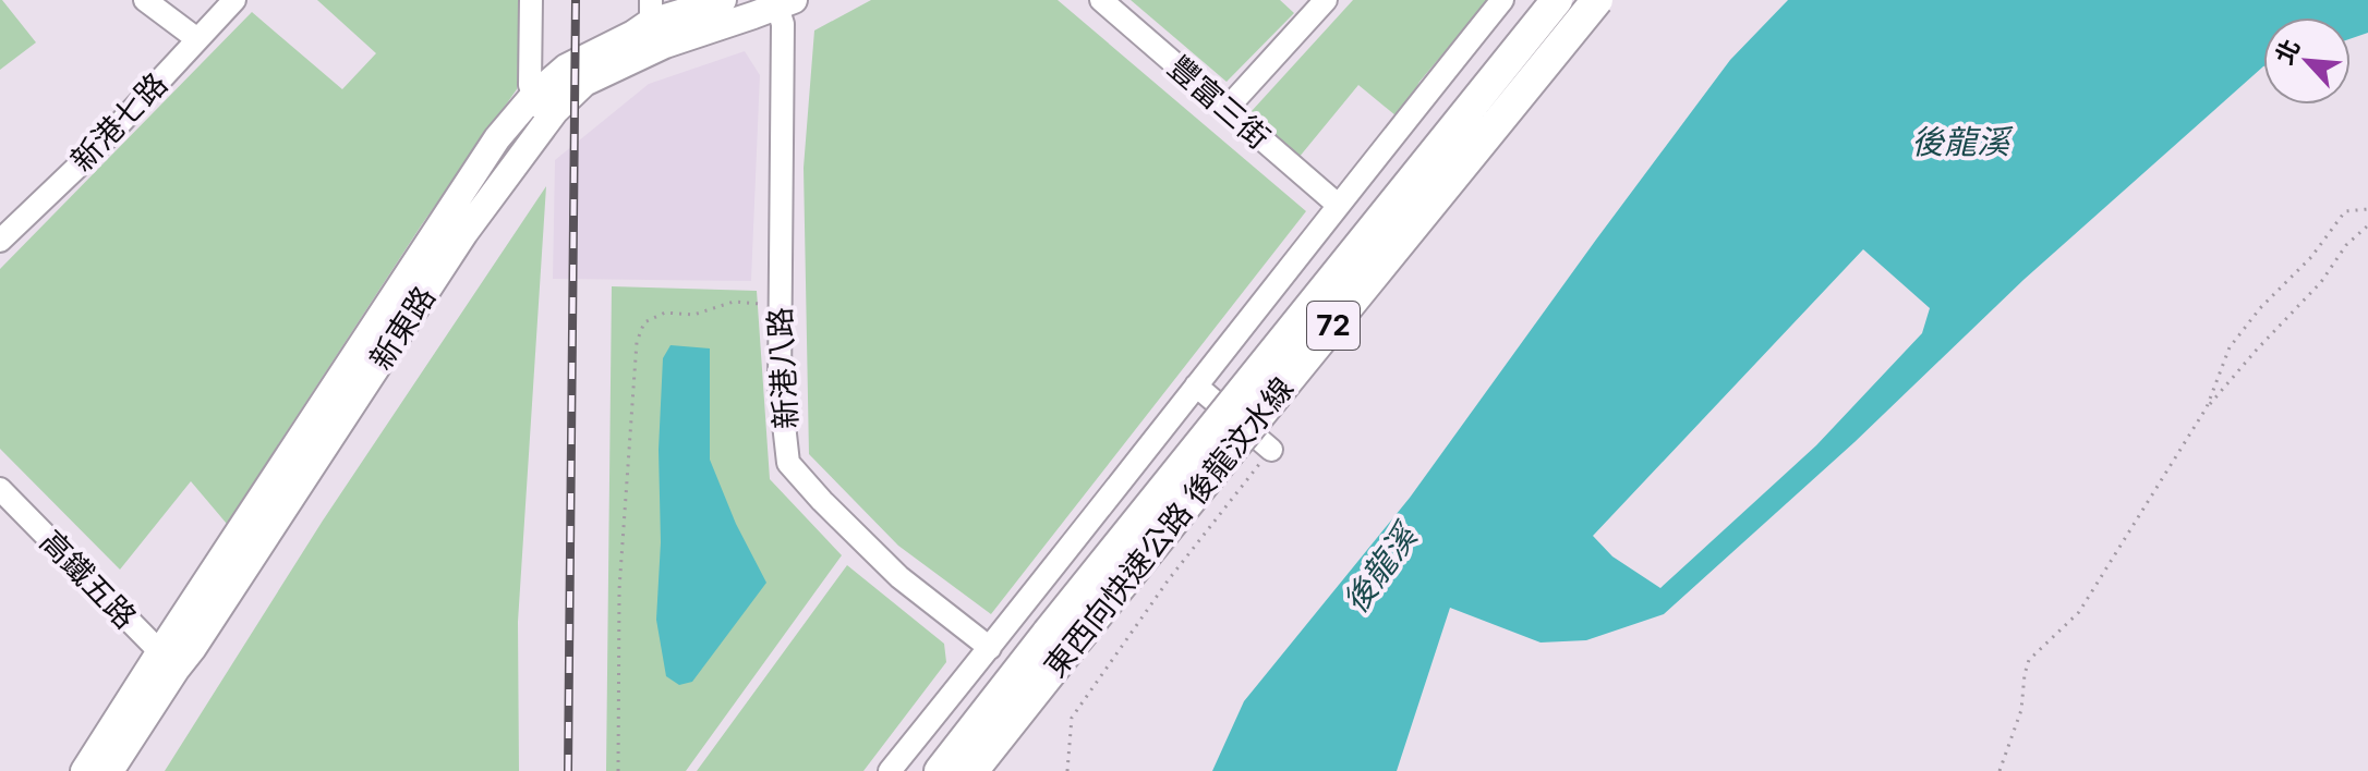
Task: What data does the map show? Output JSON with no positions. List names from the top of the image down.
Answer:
{
  "streets": {
    "highway": ["72", "東西向快速公路 後龍汶水線"],
    "main road": ["新東路"],
    "street": [
      "豐富三街",
      "新港七路",
      "新港八路",
      "高鐵五路"
    ]
  },
  "crossings": [
    ["新東路", "新港八路"],
    ["新東路", "高鐵五路"]
  ],
  "water": ["後龍溪"],
  "north": "top left"
}
